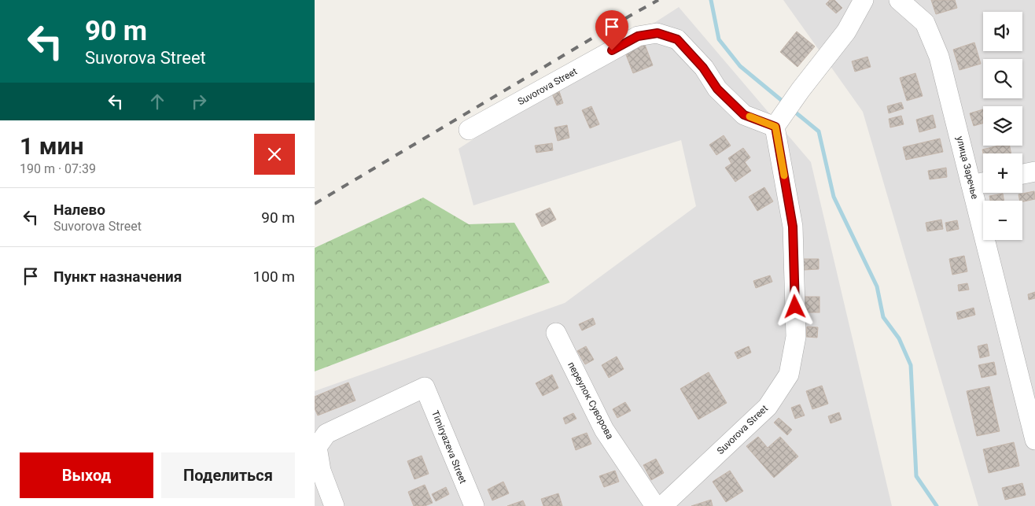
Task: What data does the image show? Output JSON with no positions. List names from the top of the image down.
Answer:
{
  "streets": {
    "street": [
      "Suvorova Street",
      "улица Заречье",
      "переулок Суворова",
      "Timiryazeva Street"
    ]
  },
  "page": {
    "turn": ["90 m", "Suvorova Street"],
    "map_buttons": ["+", "−"],
    "heading": ["1 мин", "190 m · 07:39"],
    "list": [
      {
        "name": "Налево",
        "note": "Suvorova Street",
        "value": "90 m"
      },
      {
        "name": "Пункт назначения",
        "value": "100 m"
      }
    ],
    "buttons": ["Выход", "Поделиться"]
  }
}
